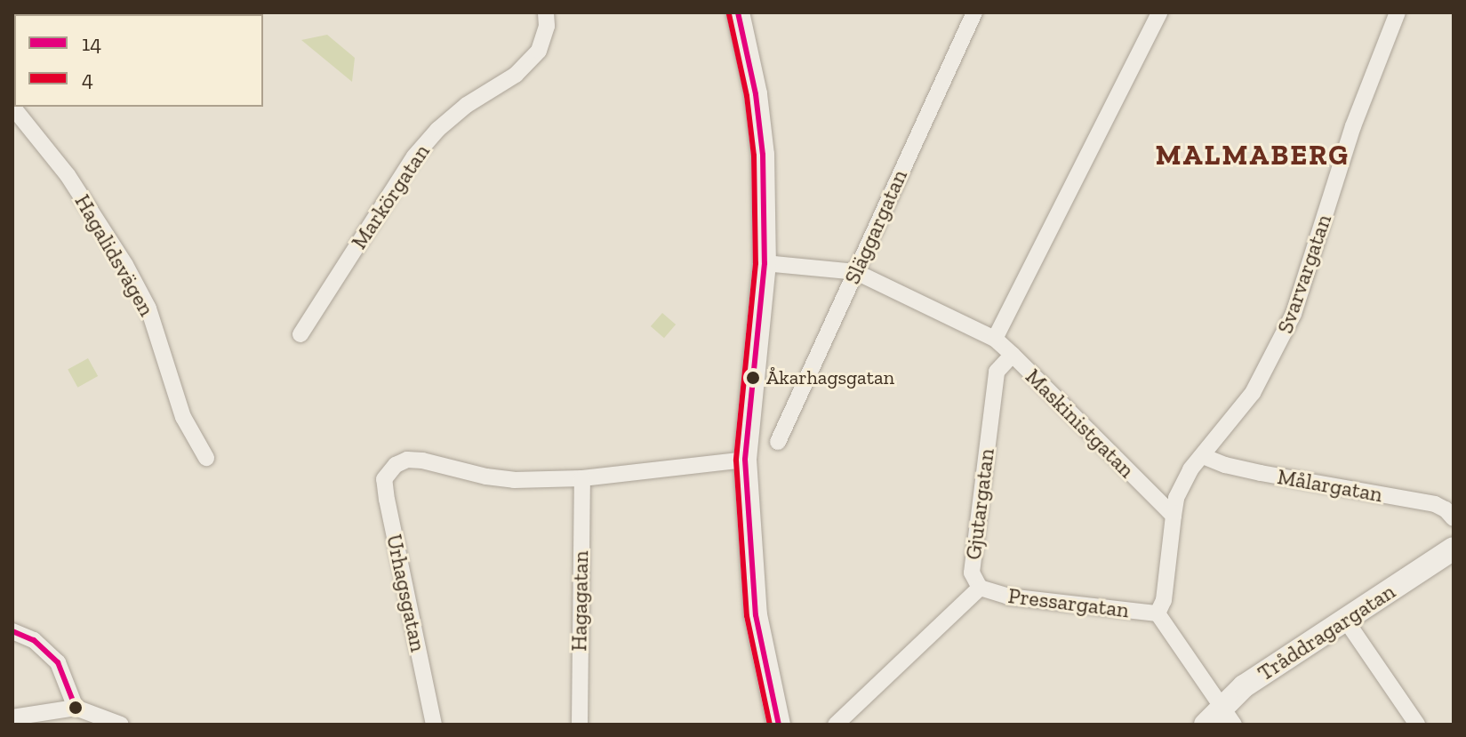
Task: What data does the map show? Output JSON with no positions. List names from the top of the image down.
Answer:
{
  "streets": {
    "main road": ["Tråddragargatan"],
    "street": [
      "Markörgatan",
      "Släggargatan",
      "Hagalidsvägen",
      "Svarvargatan",
      "Maskinistgatan",
      "Målargatan",
      "Gjutargatan",
      "Urhagsgatan",
      "Hagagatan",
      "Pressargatan"
    ]
  },
  "crossings": [
    ["Släggargatan", "Maskinistgatan"],
    ["Svarvargatan", "Maskinistgatan"],
    ["Svarvargatan", "Målargatan"],
    ["Maskinistgatan", "Gjutargatan"],
    ["Gjutargatan", "Pressargatan"],
    ["Urhagsgatan", "Hagagatan"]
  ],
  "districts": ["MALMABERG"],
  "places": ["Åkarhagsgatan"],
  "lines": ["transit line 14", "transit line 4"],
  "legend": ["14", "4"]
}
